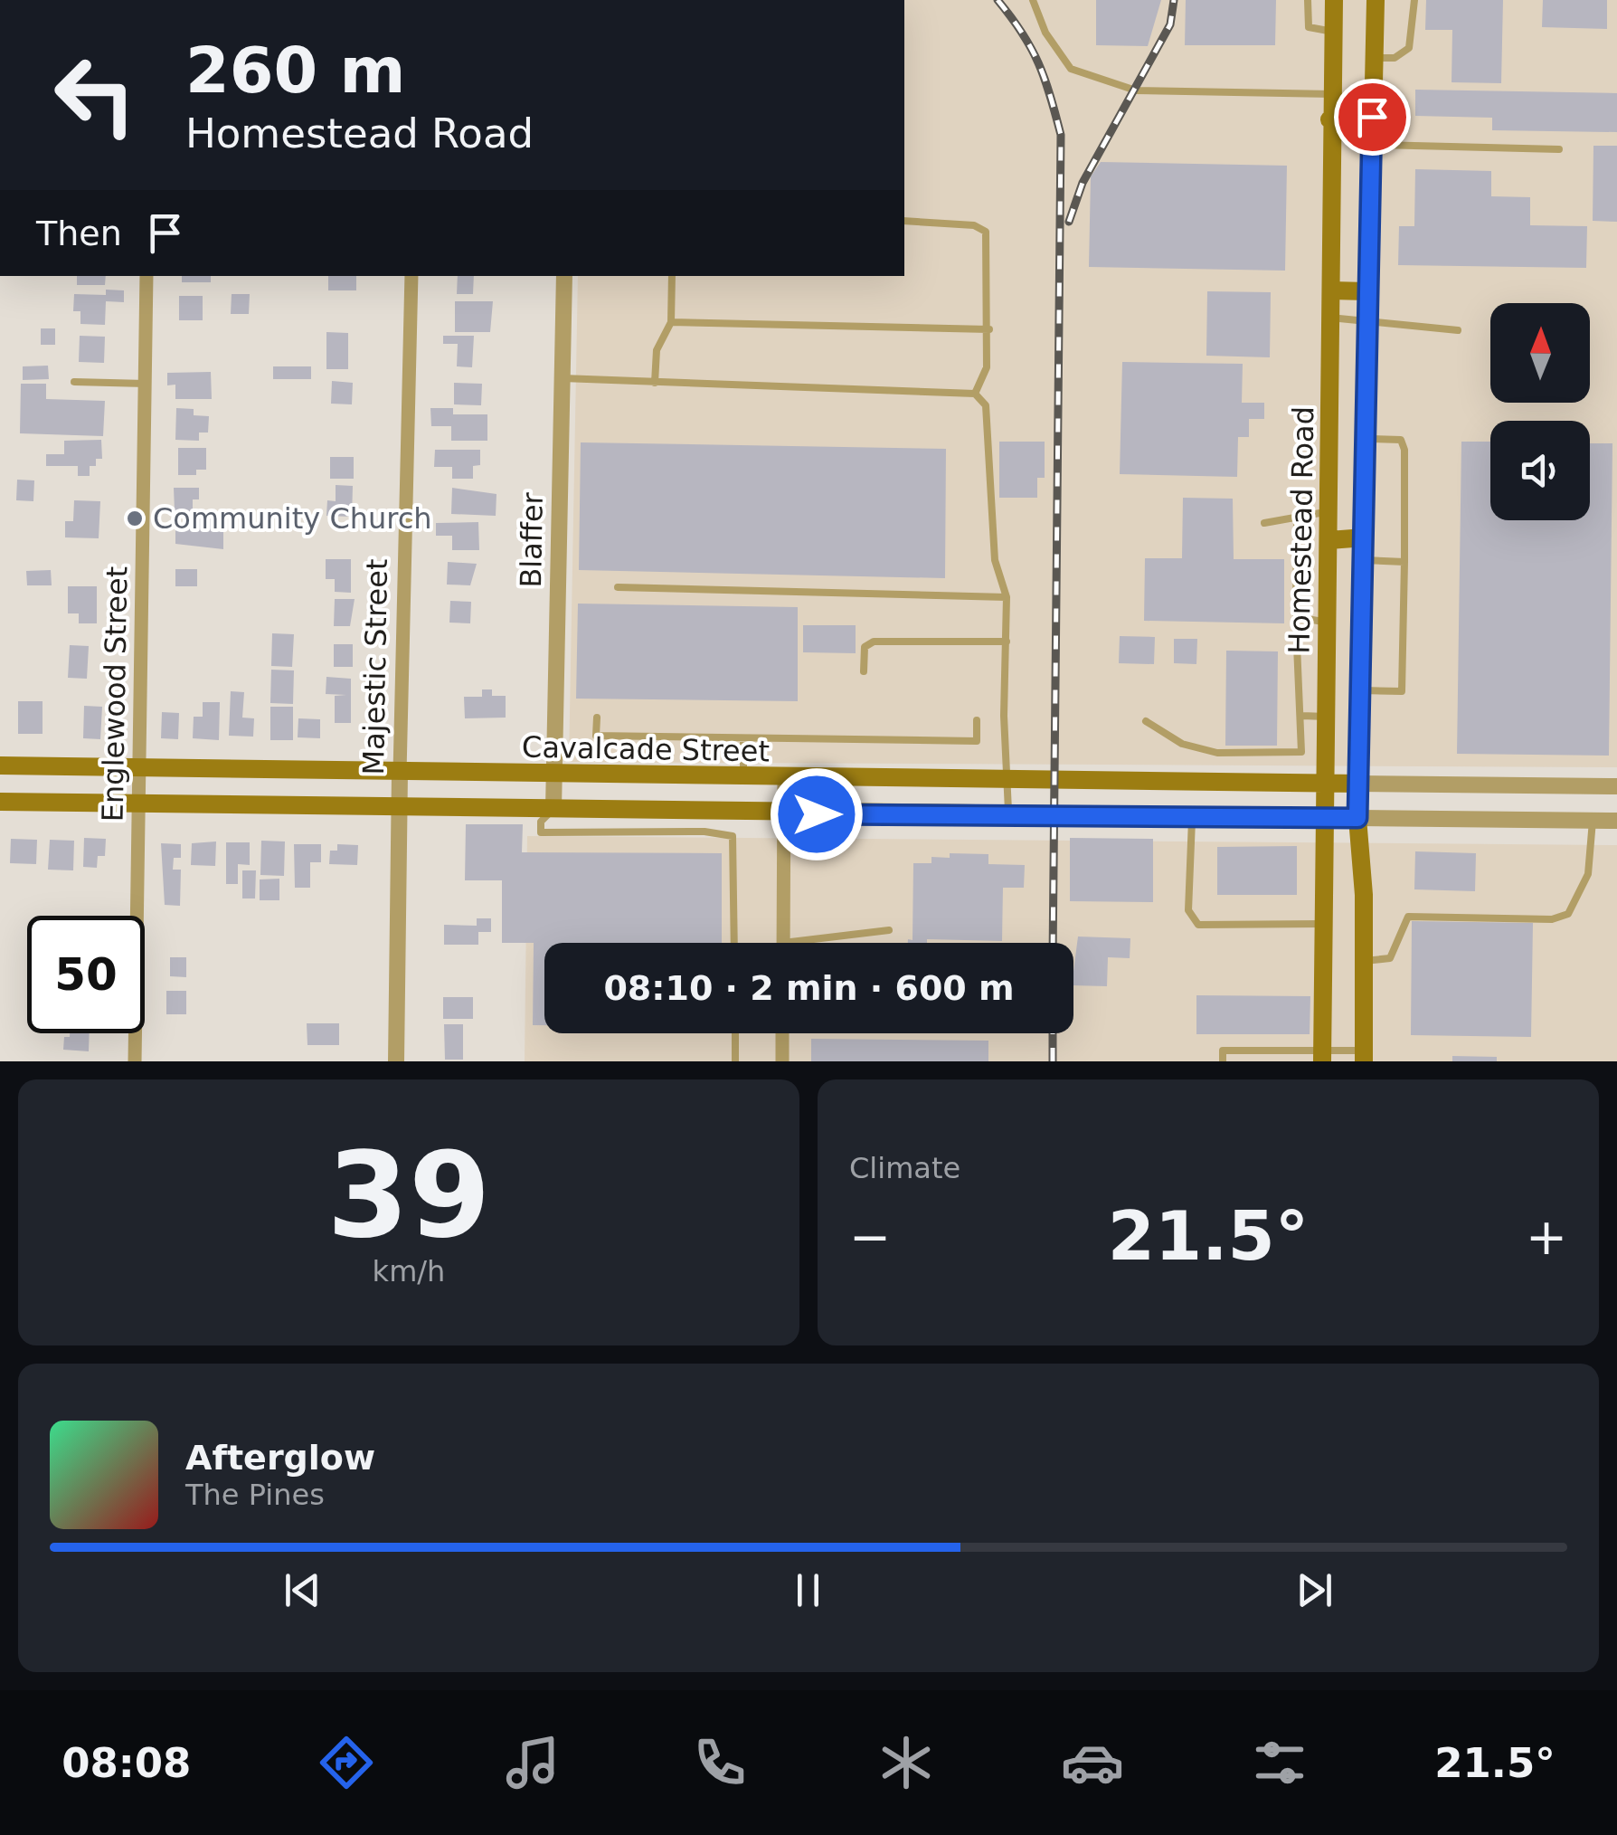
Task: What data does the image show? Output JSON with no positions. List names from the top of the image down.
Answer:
{
  "streets": {
    "main road": ["Homestead Road", "Cavalcade Street"],
    "street": ["Blaffer", "Majestic Street", "Englewood Street"]
  },
  "crossings": [
    ["Homestead Road", "Cavalcade Street"],
    ["Blaffer", "Cavalcade Street"],
    ["Majestic Street", "Cavalcade Street"],
    ["Englewood Street", "Cavalcade Street"]
  ],
  "places": ["Community Church"],
  "north": "top",
  "page": {
    "turn": ["260 m", "Homestead Road"],
    "then": "Then",
    "limit": "50",
    "trip": "08:10 · 2 min · 600 m",
    "tile": [
      ["39", "km/h"],
      "Climate"
    ],
    "heat": ["−", "21.5°", "+"],
    "song": ["Afterglow", "The Pines"],
    "tabs": ["08:08", "21.5°"]
  }
}
